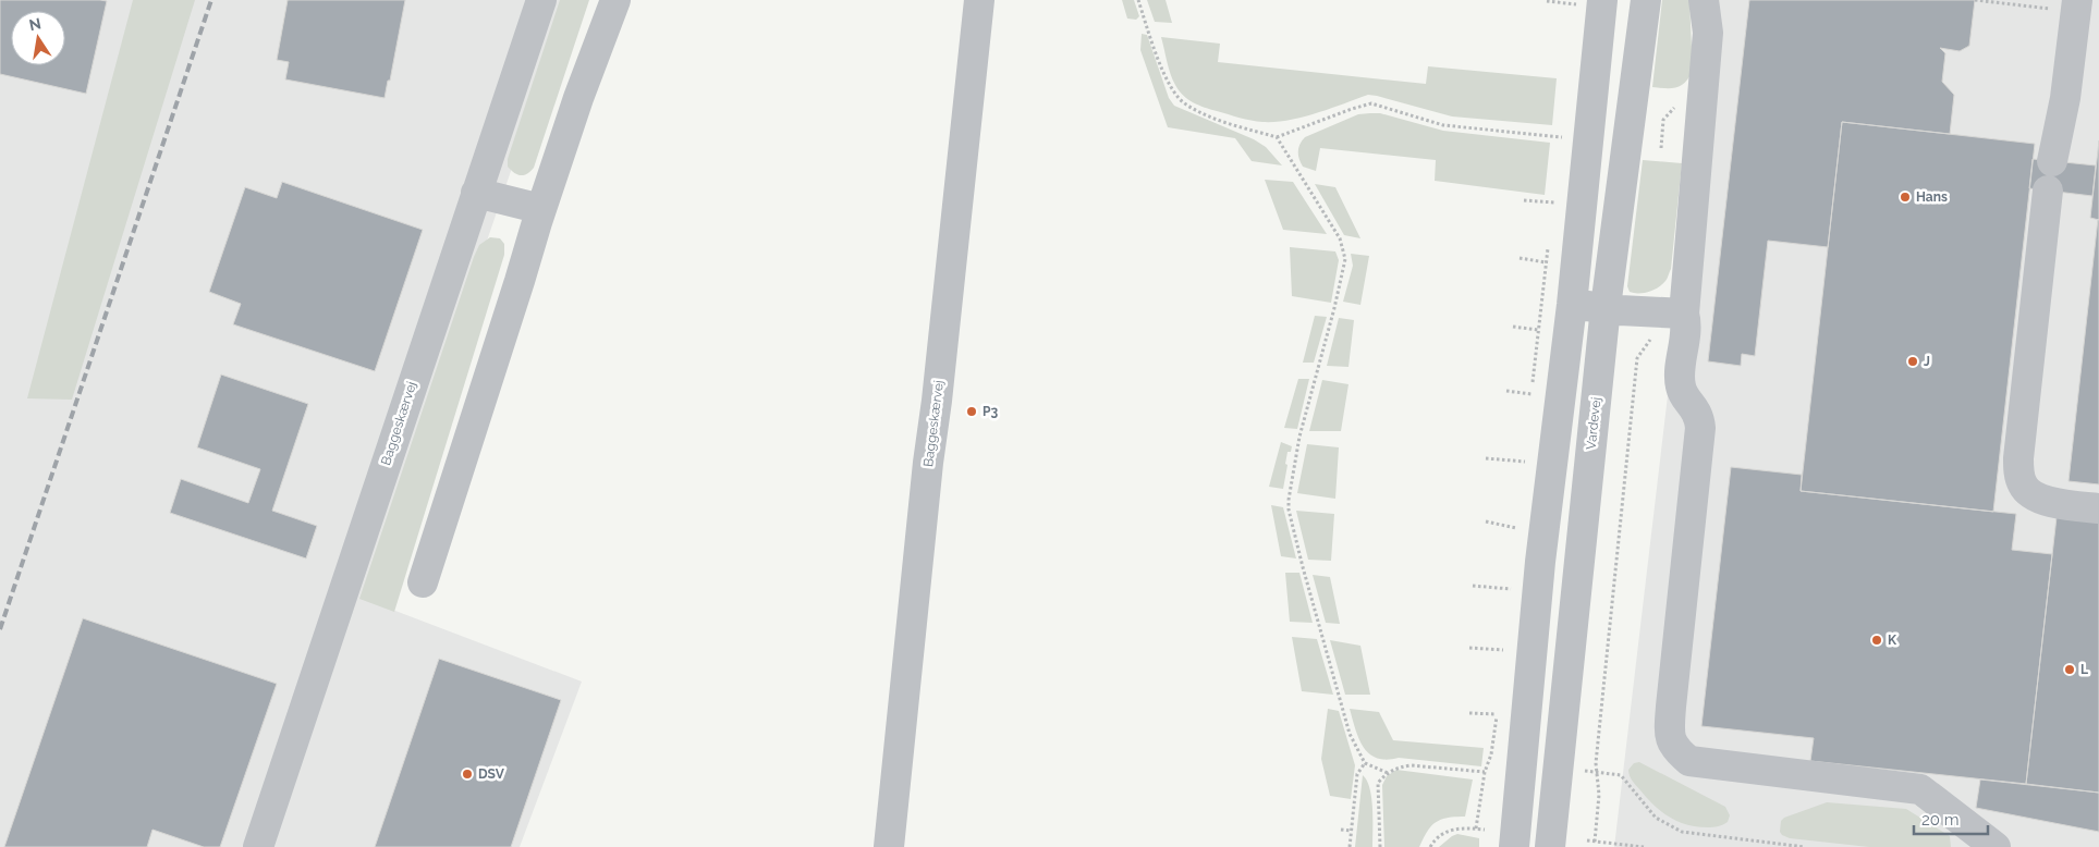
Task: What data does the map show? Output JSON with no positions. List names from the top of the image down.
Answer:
{
  "streets": {
    "street": ["Baggeskærvej", "Vardevej"]
  },
  "places": [
    "Hans",
    "J",
    "P3",
    "K",
    "L",
    "DSV"
  ],
  "scale_bar": "20 m",
  "north": "top"
}
